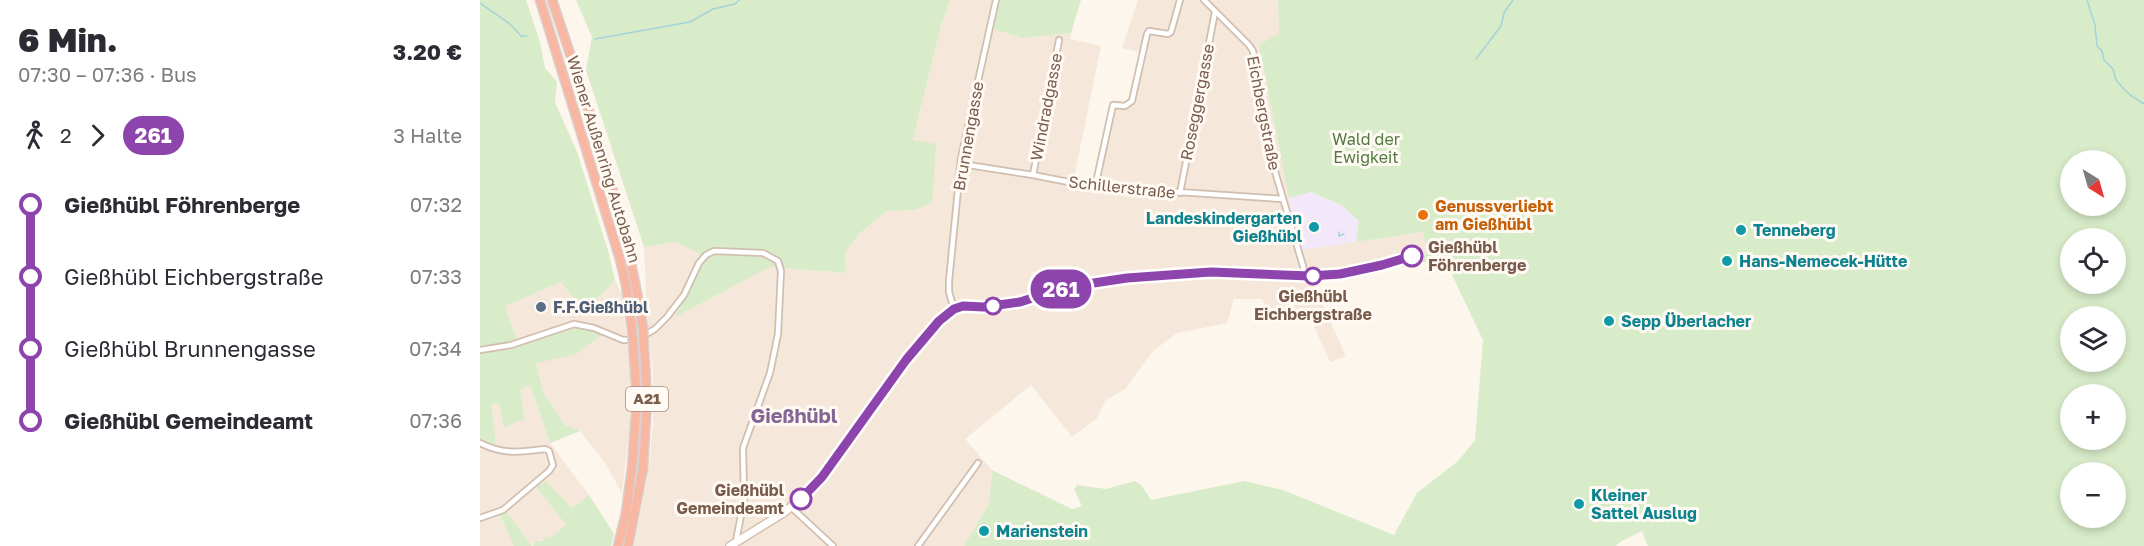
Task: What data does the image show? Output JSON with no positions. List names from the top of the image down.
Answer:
{
  "streets": {
    "highway": ["Wiener Außenring Autobahn", "A21"],
    "street": [
      "Roseggergasse",
      "Windradgasse",
      "Eichbergstraße",
      "Brunnengasse",
      "Schillerstraße"
    ]
  },
  "crossings": [
    ["Roseggergasse", "Eichbergstraße"],
    ["Roseggergasse", "Schillerstraße"],
    ["Windradgasse", "Schillerstraße"],
    ["Eichbergstraße", "Schillerstraße"],
    ["Brunnengasse", "Schillerstraße"]
  ],
  "districts": ["Gießhübl"],
  "parks": ["Wald der Ewigkeit"],
  "places": [
    "Genussverliebt am Gießhübl",
    "Landeskindergarten Gießhübl",
    "Tenneberg",
    "Gießhübl Föhrenberge",
    "Hans-Nemecek-Hütte",
    "Gießhübl Eichbergstraße",
    "F.F.Gießhübl",
    "Sepp Überlacher",
    "Gießhübl Gemeindeamt",
    "Kleiner Sattel Auslug",
    "Marienstein"
  ],
  "lines": ["bus line 261"],
  "north": "bottom right",
  "page": {
    "heading": ["6 Min.", "07:30 – 07:36 · Bus", "3.20 €"],
    "on_map": "261",
    "legs": ["2", "261", "3 Halte"],
    "map_buttons": ["+", "−"],
    "list": [
      {
        "name": "Gießhübl Föhrenberge",
        "value": "07:32"
      },
      {
        "name": "Gießhübl Eichbergstraße",
        "value": "07:33"
      },
      {
        "name": "Gießhübl Brunnengasse",
        "value": "07:34"
      },
      {
        "name": "Gießhübl Gemeindeamt",
        "value": "07:36"
      }
    ]
  }
}
